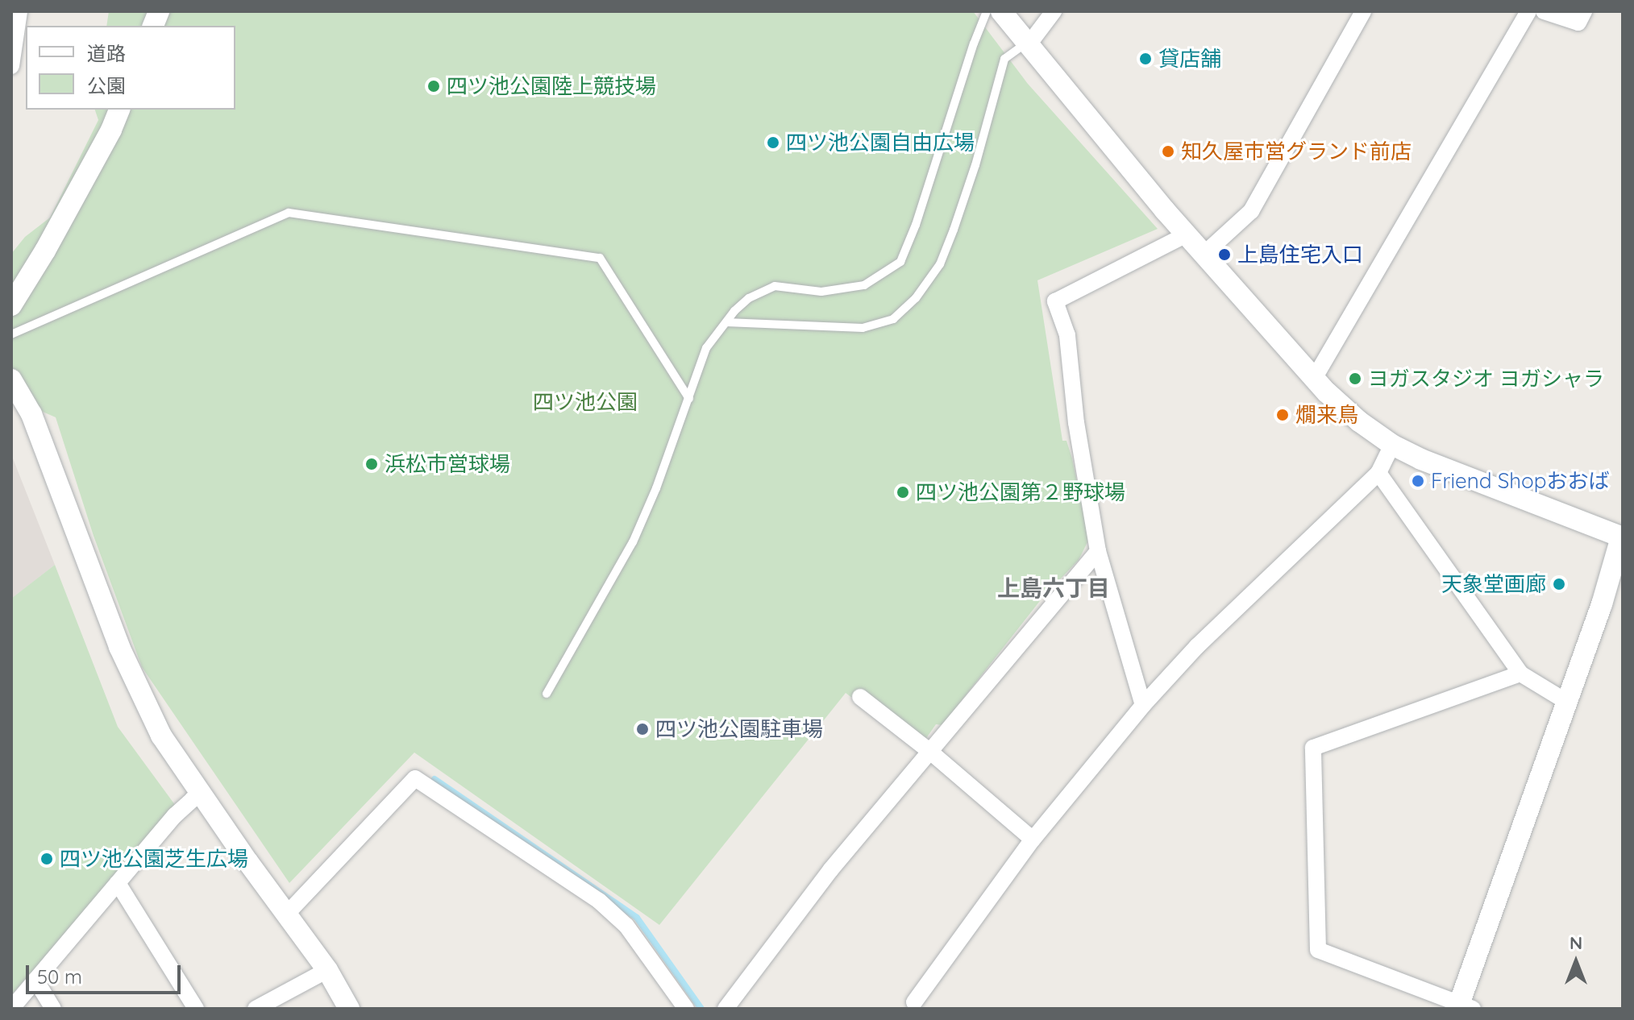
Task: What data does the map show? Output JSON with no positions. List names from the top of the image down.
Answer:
{
  "districts": ["上島六丁目"],
  "parks": ["四ツ池公園"],
  "places": [
    "貸店舗",
    "四ツ池公園陸上競技場",
    "四ツ池公園自由広場",
    "知久屋市営グランド前店",
    "上島住宅入口",
    "ヨガスタジオ ヨガシャラ",
    "燗来鳥",
    "浜松市営球場",
    "Friend Shopおおば",
    "四ツ池公園第２野球場",
    "天象堂画廊",
    "四ツ池公園駐車場",
    "四ツ池公園芝生広場"
  ],
  "legend": ["道路", "公園"],
  "scale_bar": "50 m",
  "north": "top"
}
